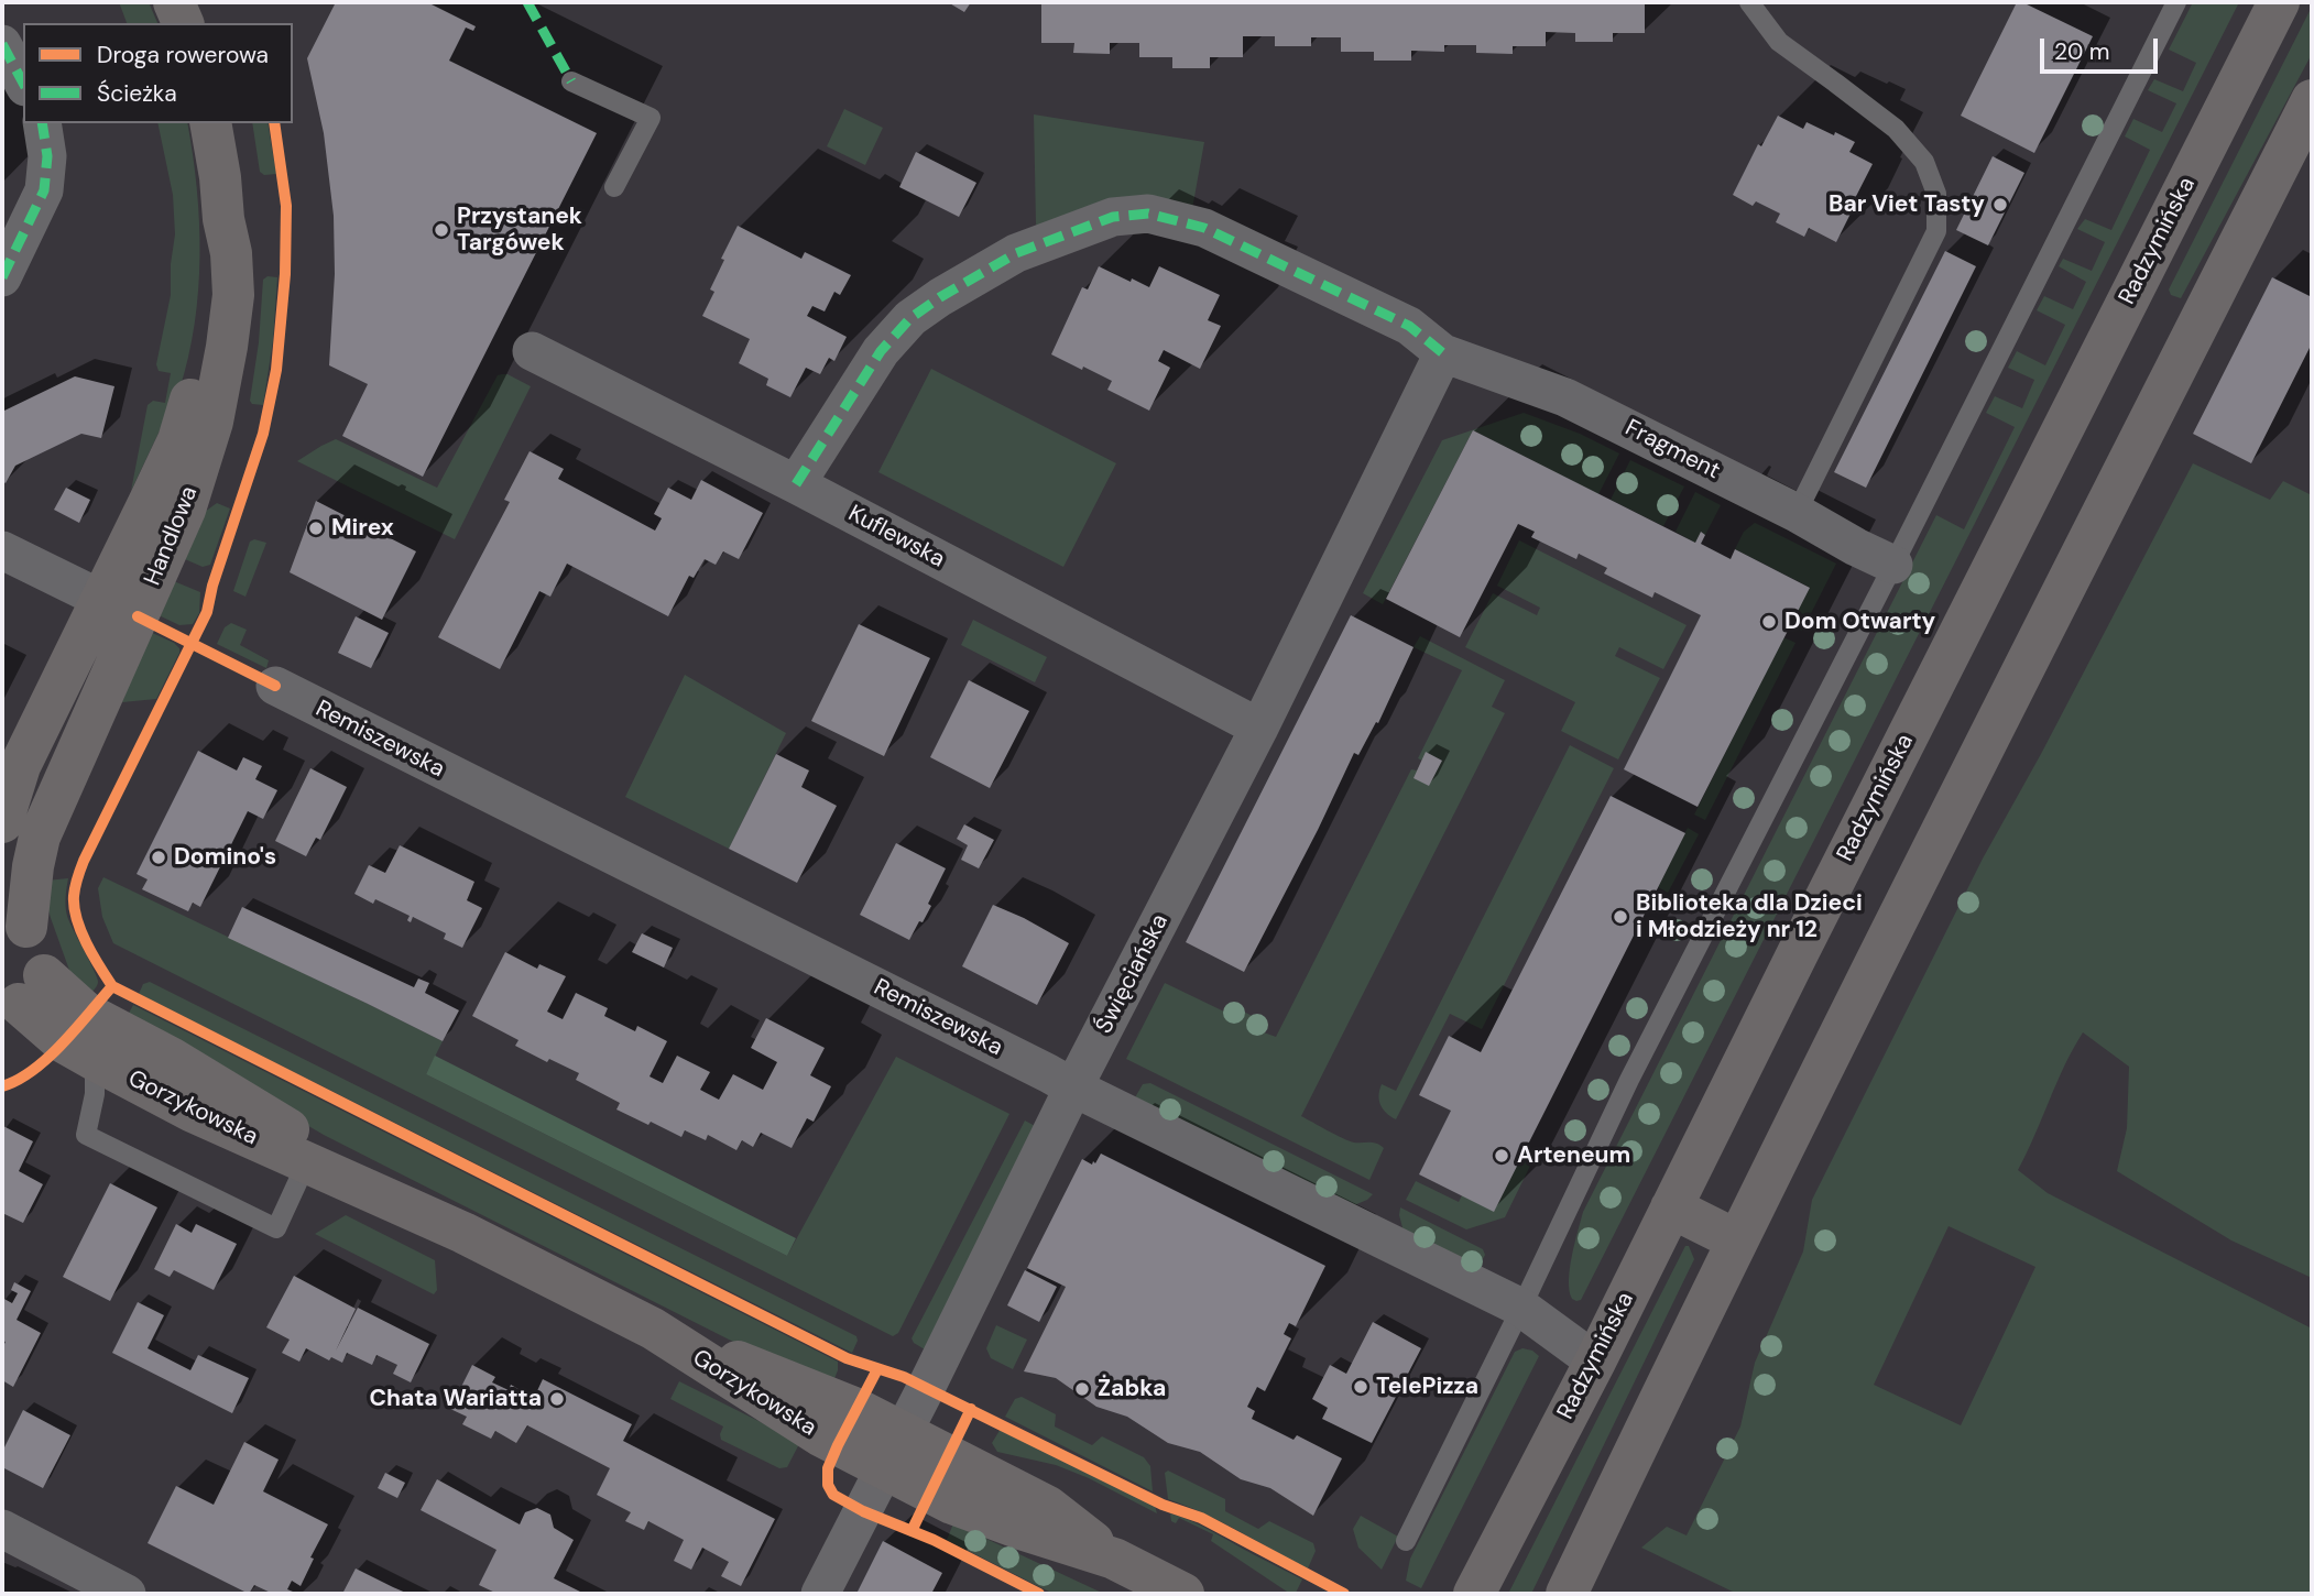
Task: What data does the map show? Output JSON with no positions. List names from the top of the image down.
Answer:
{
  "streets": {
    "main road": ["Radzymińska", "Handlowa", "Gorzykowska"],
    "street": [
      "Fragment",
      "Kuflewska",
      "Remiszewska",
      "Święciańska"
    ]
  },
  "crossings": [
    ["Radzymińska", "Remiszewska"],
    ["Fragment", "Kuflewska"],
    ["Fragment", "Święciańska"],
    ["Kuflewska", "Święciańska"],
    ["Remiszewska", "Święciańska"],
    ["Święciańska", "Gorzykowska"]
  ],
  "places": [
    "Bar Viet Tasty",
    "Przystanek Targówek",
    "Mirex",
    "Dom Otwarty",
    "Domino's",
    "Biblioteka dla Dzieci i Młodzieży nr 12",
    "Arteneum",
    "TelePizza",
    "Żabka",
    "Chata Wariatta"
  ],
  "legend": ["Droga rowerowa", "Ścieżka"],
  "scale_bar": "20 m"
}
